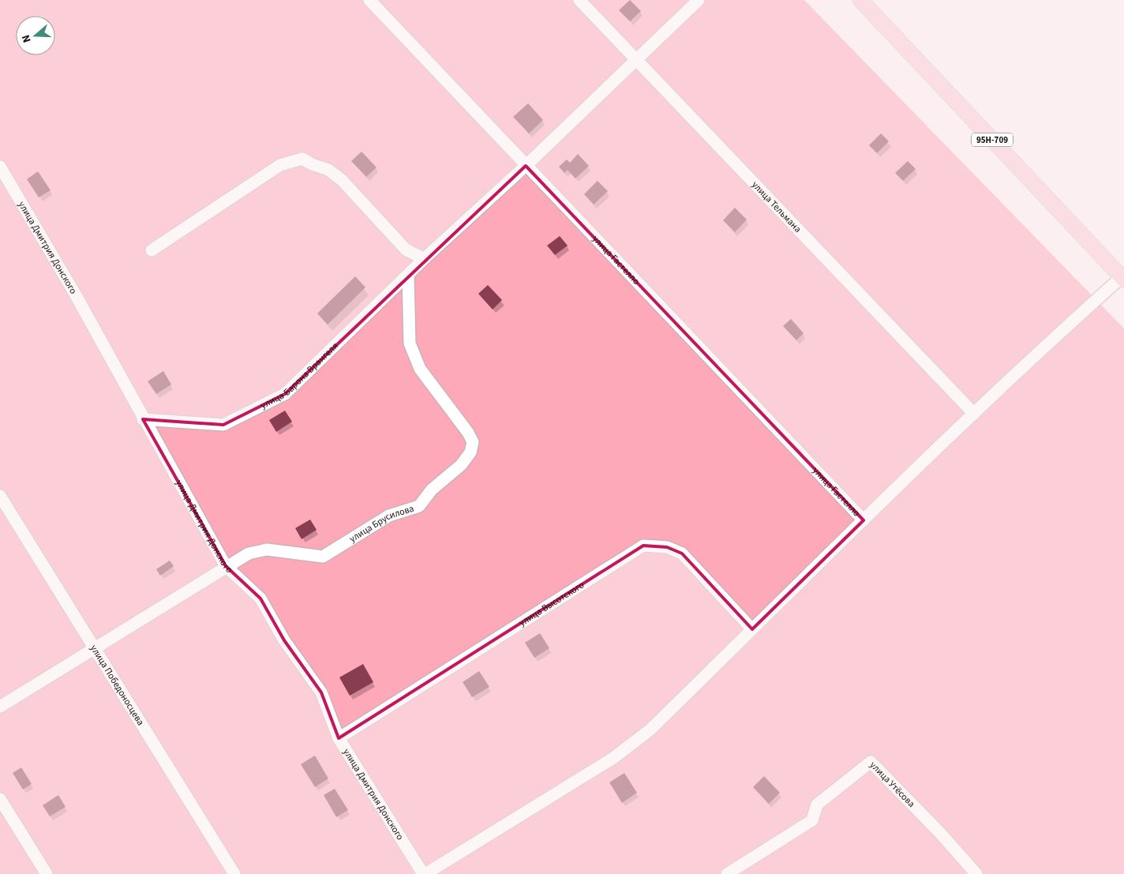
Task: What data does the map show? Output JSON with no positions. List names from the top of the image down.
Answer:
{
  "streets": {
    "main road": ["95Н-709"],
    "street": [
      "улица Тельмана",
      "улица Дмитрия Донского",
      "улица Гастелло",
      "улица Барона Врангеля",
      "улица Брусилова",
      "улица Высотского",
      "улица Победоносцева",
      "улица Утёсова"
    ]
  },
  "crossings": [
    ["улица Тельмана", "улица Барона Врангеля"],
    ["улица Дмитрия Донского", "улица Барона Врангеля"],
    ["улица Дмитрия Донского", "улица Брусилова"],
    ["улица Дмитрия Донского", "улица Высотского"],
    ["улица Гастелло", "улица Барона Врангеля"],
    ["улица Барона Врангеля", "улица Брусилова"],
    ["улица Брусилова", "улица Победоносцева"]
  ],
  "north": "left"
}
